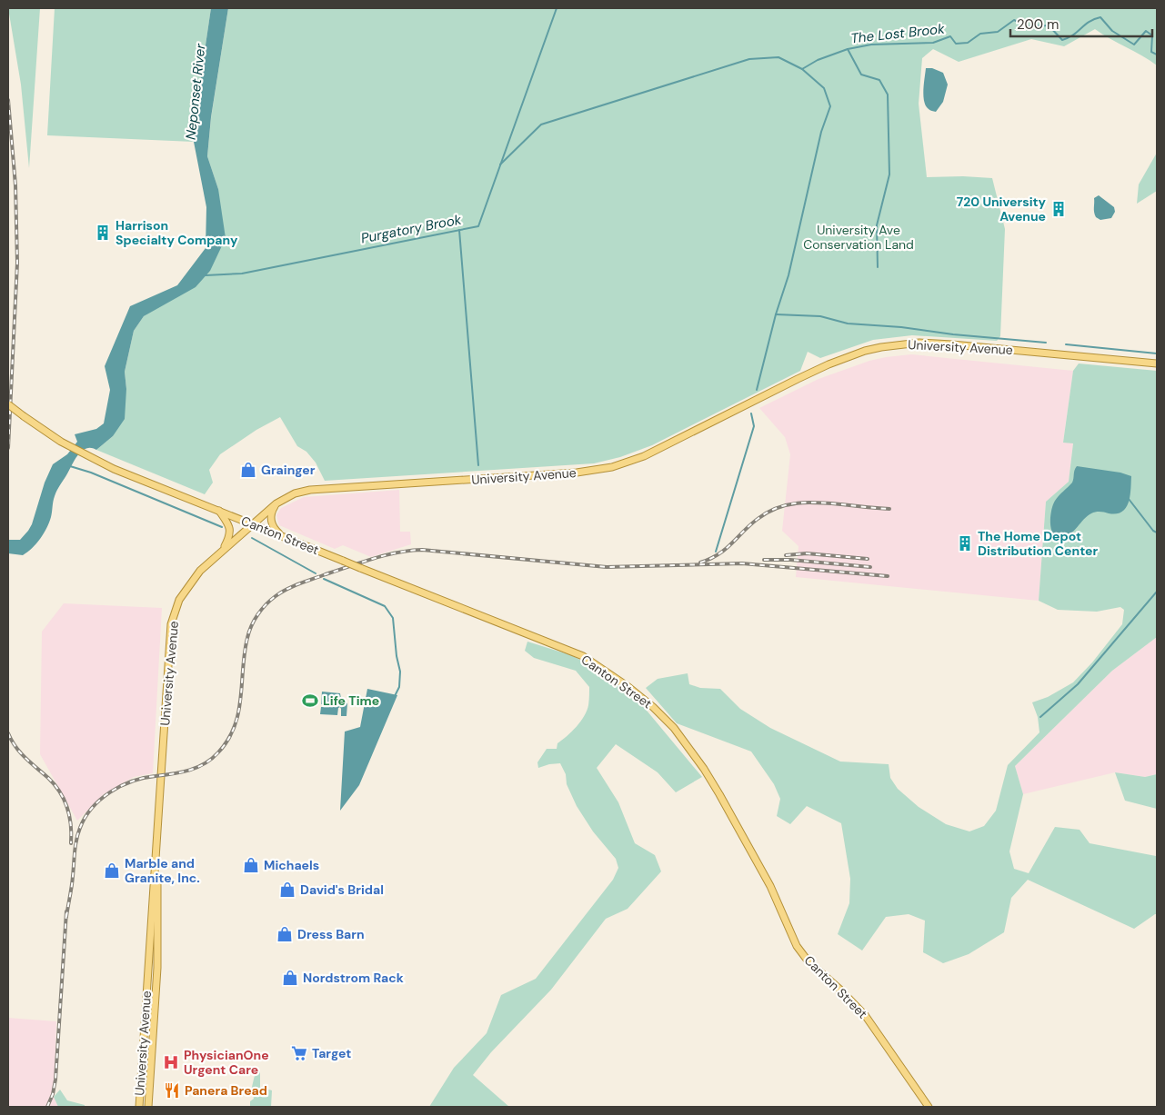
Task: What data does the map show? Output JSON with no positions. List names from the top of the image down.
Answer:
{
  "streets": {
    "main road": ["University Avenue", "Canton Street"]
  },
  "crossings": [
    ["University Avenue", "Canton Street"]
  ],
  "water": ["The Lost Brook", "Neponset River", "Purgatory Brook"],
  "parks": ["University Ave Conservation Land"],
  "places": {
    "building": ["720 University Avenue", "Harrison Specialty Company", "The Home Depot Distribution Center"],
    "shop": [
      "Grainger",
      "Michaels",
      "Marble and Granite, Inc.",
      "David's Bridal",
      "Dress Barn",
      "Nordstrom Rack"
    ],
    "sports": ["Life Time"],
    "supermarket": ["Target"],
    "hospital": ["PhysicianOne Urgent Care"],
    "restaurant": ["Panera Bread"]
  },
  "scale_bar": "200 m"
}
